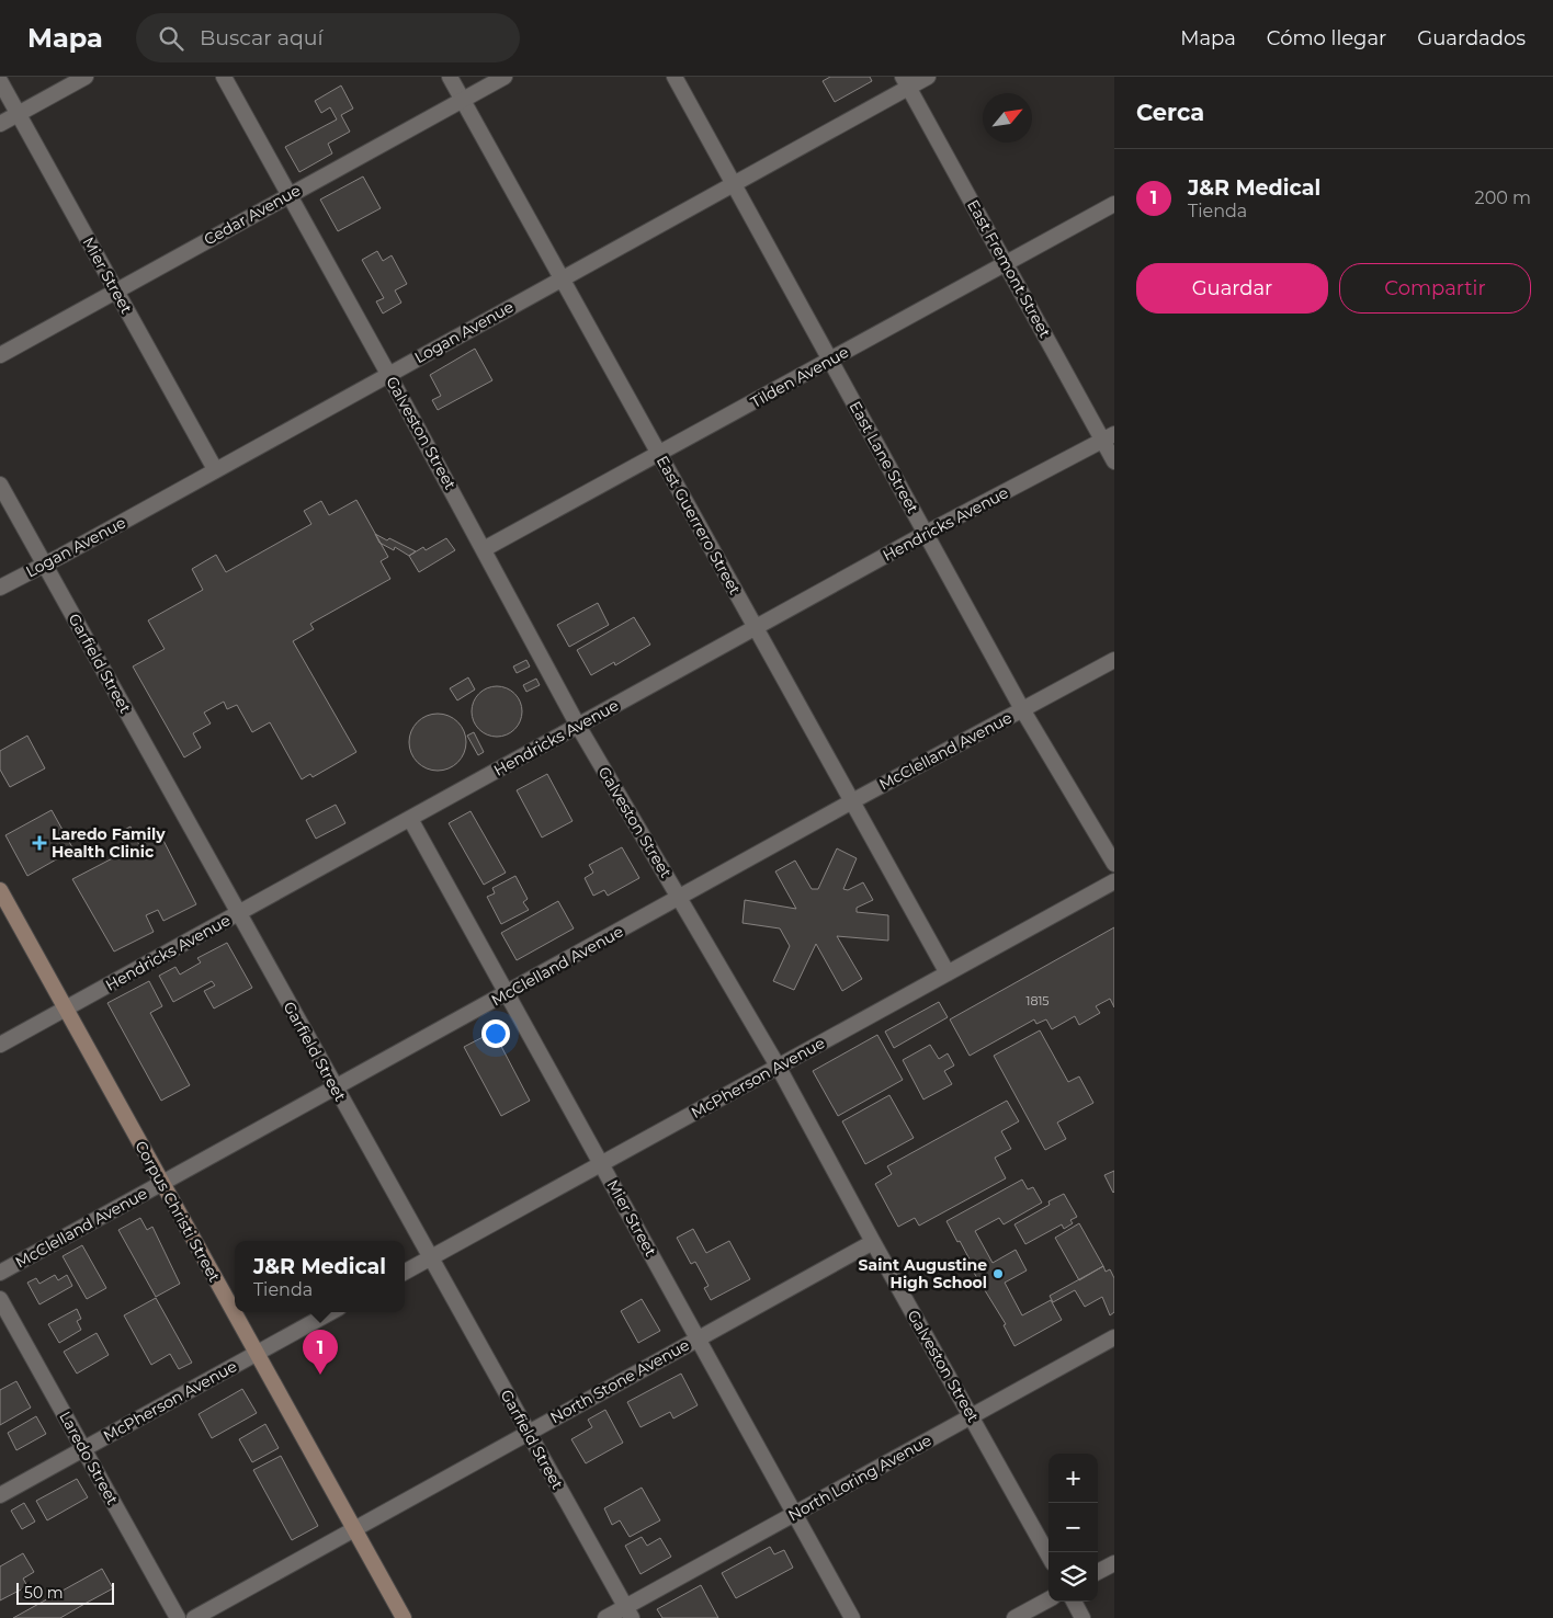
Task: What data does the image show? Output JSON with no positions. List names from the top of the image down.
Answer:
{
  "streets": {
    "main road": ["Corpus Christi Street"],
    "street": [
      "Cedar Avenue",
      "East Fremont Street",
      "Mier Street",
      "Logan Avenue",
      "Tilden Avenue",
      "Galveston Street",
      "East Lane Street",
      "Hendricks Avenue",
      "East Guerrero Street",
      "Garfield Street",
      "McClelland Avenue",
      "McPherson Avenue",
      "North Stone Avenue",
      "Laredo Street",
      "North Loring Avenue"
    ]
  },
  "crossings": [
    ["Cedar Avenue", "Mier Street"],
    ["Cedar Avenue", "Galveston Street"],
    ["Cedar Avenue", "East Guerrero Street"],
    ["East Fremont Street", "Logan Avenue"],
    ["East Fremont Street", "Tilden Avenue"],
    ["East Fremont Street", "Hendricks Avenue"],
    ["Mier Street", "Logan Avenue"],
    ["Mier Street", "Hendricks Avenue"],
    ["Mier Street", "McClelland Avenue"],
    ["Mier Street", "McPherson Avenue"],
    ["Mier Street", "North Stone Avenue"],
    ["Mier Street", "North Loring Avenue"],
    ["Logan Avenue", "Galveston Street"],
    ["Logan Avenue", "East Lane Street"],
    ["Logan Avenue", "East Guerrero Street"],
    ["Logan Avenue", "Garfield Street"],
    ["Tilden Avenue", "Galveston Street"],
    ["Tilden Avenue", "East Lane Street"],
    ["Tilden Avenue", "East Guerrero Street"],
    ["Galveston Street", "Hendricks Avenue"],
    ["Galveston Street", "McClelland Avenue"],
    ["Galveston Street", "McPherson Avenue"],
    ["Galveston Street", "North Stone Avenue"],
    ["Galveston Street", "North Loring Avenue"],
    ["East Lane Street", "Hendricks Avenue"],
    ["East Lane Street", "McClelland Avenue"],
    ["Hendricks Avenue", "East Guerrero Street"],
    ["Hendricks Avenue", "Garfield Street"],
    ["Hendricks Avenue", "Corpus Christi Street"],
    ["East Guerrero Street", "McClelland Avenue"],
    ["East Guerrero Street", "McPherson Avenue"],
    ["Garfield Street", "McClelland Avenue"],
    ["Garfield Street", "McPherson Avenue"],
    ["Garfield Street", "North Stone Avenue"],
    ["Garfield Street", "North Loring Avenue"],
    ["McClelland Avenue", "Corpus Christi Street"],
    ["McPherson Avenue", "Corpus Christi Street"],
    ["McPherson Avenue", "Laredo Street"],
    ["Corpus Christi Street", "North Stone Avenue"]
  ],
  "places": {
    "health": ["Laredo Family Health Clinic"],
    "other": ["Saint Augustine High School"]
  },
  "house_numbers": ["1815"],
  "scale_bar": "50 m",
  "north": "top right",
  "page": {
    "header": "Mapa",
    "search": "Buscar aquí",
    "nav": ["Mapa", "Cómo llegar", "Guardados"],
    "heading": "Cerca",
    "list": [
      {
        "mark": "1",
        "name": "J&R Medical",
        "note": "Tienda",
        "value": "200 m"
      }
    ],
    "buttons": ["Guardar", "Compartir"],
    "popup": ["J&R Medical", "Tienda"],
    "pins": "1",
    "map_buttons": ["+", "−"],
    "scale": "50 m"
  }
}
